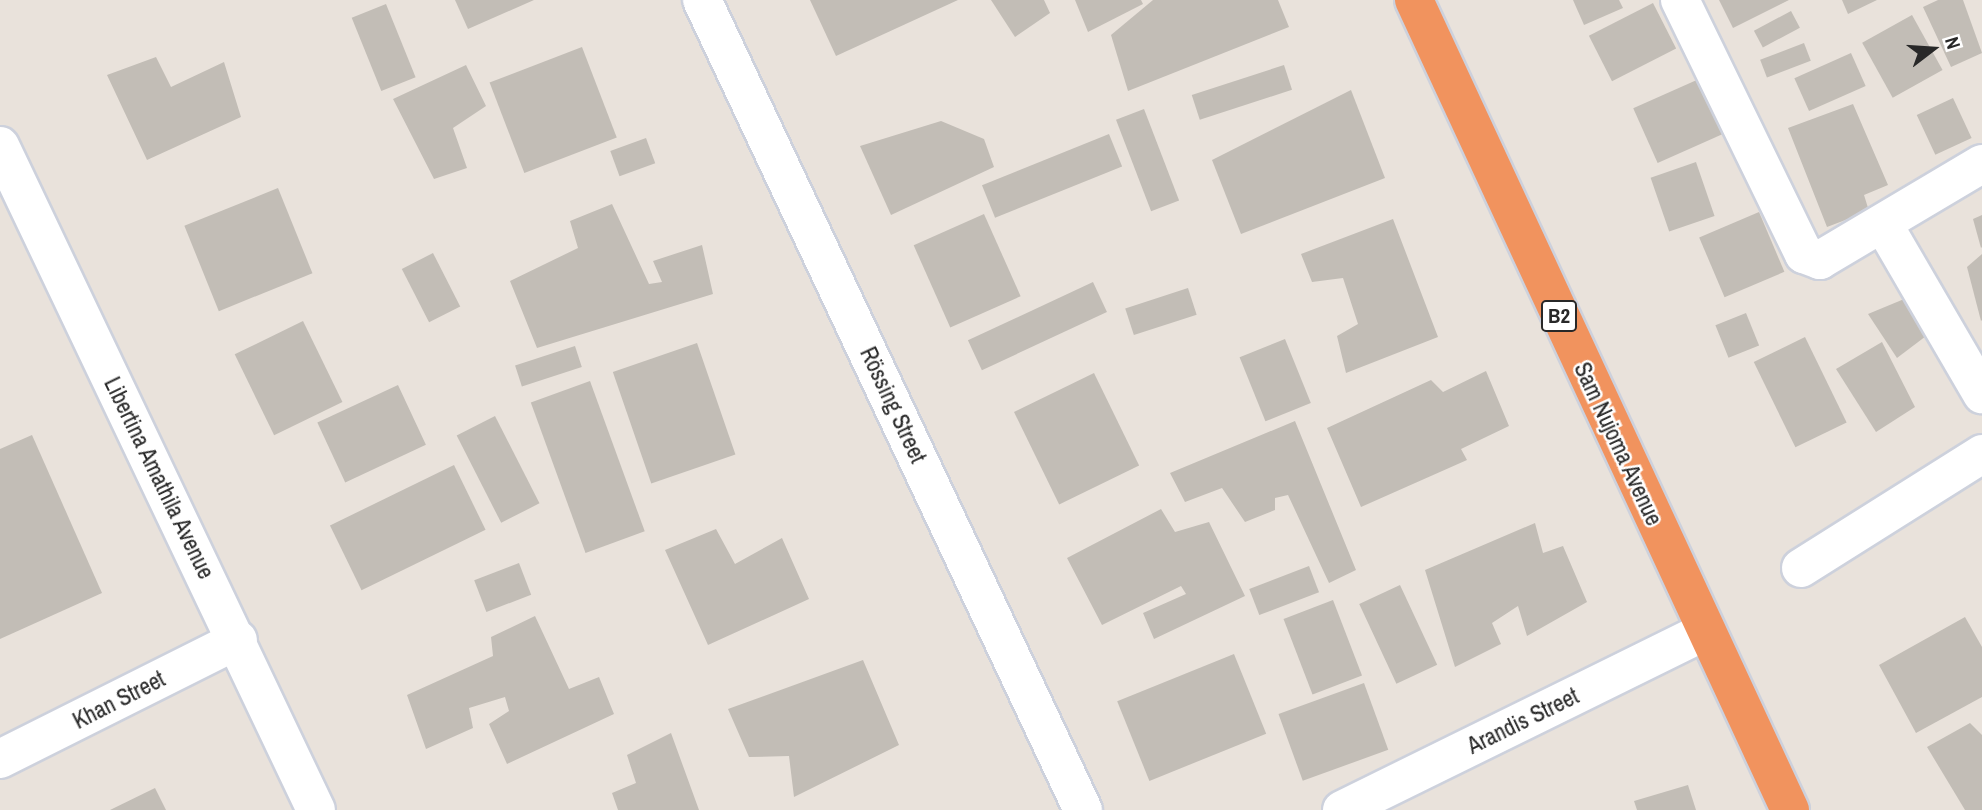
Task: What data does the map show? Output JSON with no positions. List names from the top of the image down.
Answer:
{
  "streets": {
    "highway": ["B2", "Sam Nujoma Avenue"],
    "street": [
      "Rössing Street",
      "Libertina Amathila Avenue",
      "Khan Street",
      "Arandis Street"
    ]
  },
  "crossings": [
    ["Sam Nujoma Avenue", "Arandis Street"],
    ["Libertina Amathila Avenue", "Khan Street"]
  ],
  "north": "right"
}
